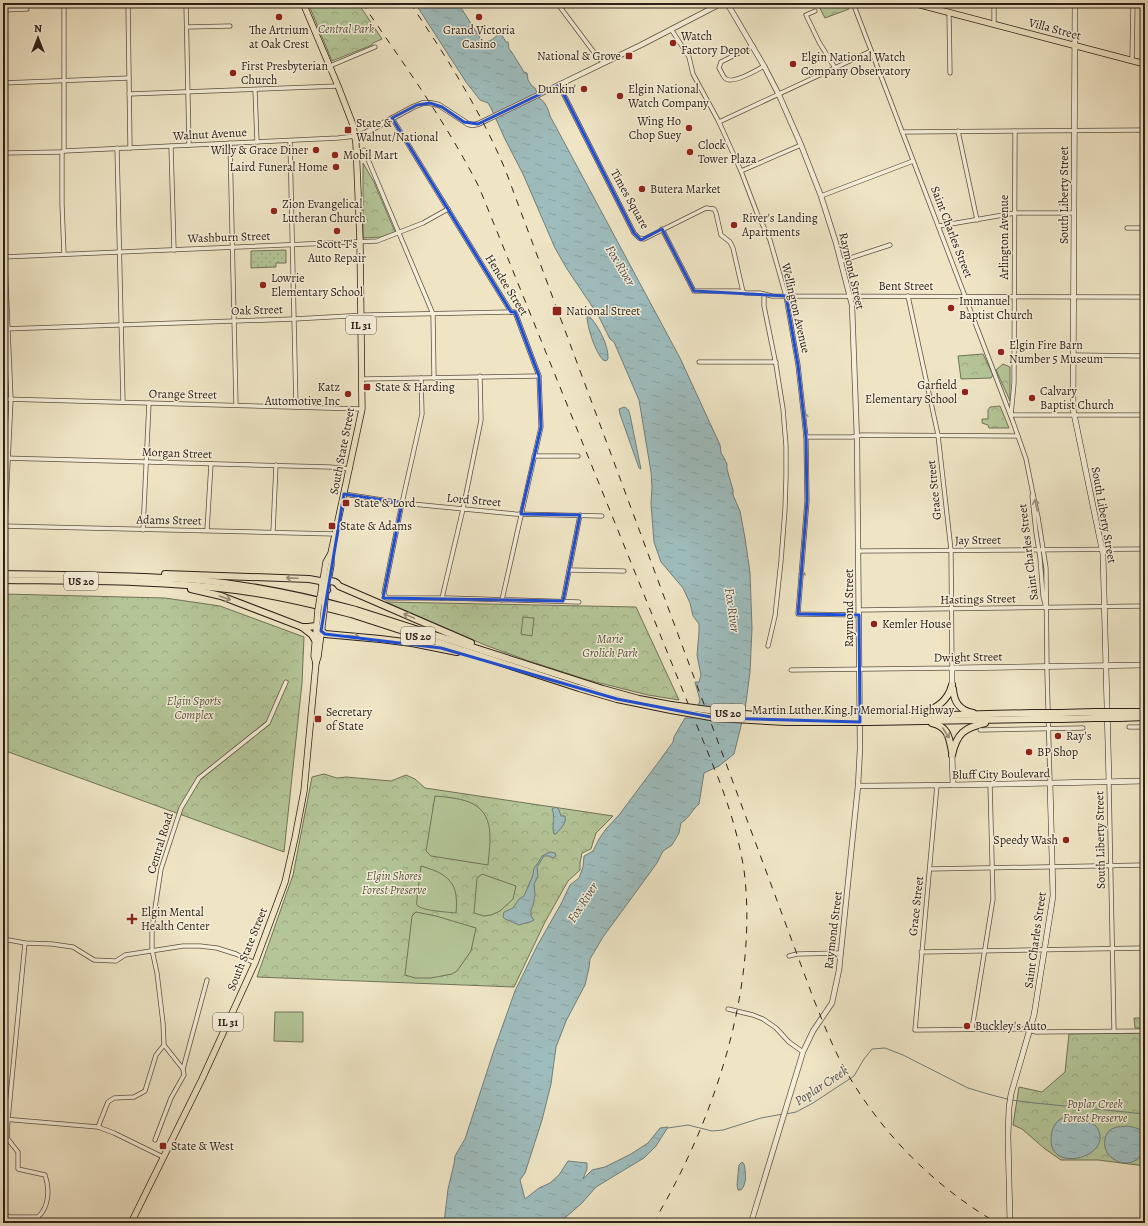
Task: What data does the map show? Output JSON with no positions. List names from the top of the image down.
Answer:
{
  "streets": {
    "highway": ["US 20", "Martin Luther King Jr Memorial Highway"],
    "main road": [
      "Villa Street",
      "South Liberty Street",
      "Saint Charles Street",
      "IL 31",
      "South State Street",
      "Grace Street",
      "Dwight Street",
      "Bluff City Boulevard"
    ],
    "street": [
      "Walnut Avenue",
      "Times Square",
      "Washburn Street",
      "Arlington Avenue",
      "Raymond Street",
      "Hendee Street",
      "Bent Street",
      "Wellington Avenue",
      "Oak Street",
      "Orange Street",
      "Morgan Street",
      "Lord Street",
      "Adams Street",
      "Jay Street",
      "Hastings Street",
      "Central Road"
    ]
  },
  "crossings": [
    ["Villa Street", "South Liberty Street"],
    ["Walnut Avenue", "South State Street"],
    ["South Liberty Street", "Bent Street"],
    ["South Liberty Street", "Jay Street"],
    ["South Liberty Street", "Hastings Street"],
    ["South Liberty Street", "Dwight Street"],
    ["South Liberty Street", "Bluff City Boulevard"],
    ["Times Square", "Bent Street"],
    ["Saint Charles Street", "Arlington Avenue"],
    ["Saint Charles Street", "Bent Street"],
    ["Saint Charles Street", "Jay Street"],
    ["Saint Charles Street", "Hastings Street"],
    ["Saint Charles Street", "Dwight Street"],
    ["Saint Charles Street", "Bluff City Boulevard"],
    ["Washburn Street", "Hendee Street"],
    ["Washburn Street", "South State Street"],
    ["Arlington Avenue", "Bent Street"],
    ["Raymond Street", "Bent Street"],
    ["Raymond Street", "Jay Street"],
    ["Raymond Street", "Hastings Street"],
    ["Raymond Street", "Dwight Street"],
    ["Raymond Street", "Bluff City Boulevard"],
    ["Hendee Street", "Oak Street"],
    ["Hendee Street", "Lord Street"],
    ["Bent Street", "Wellington Avenue"],
    ["Bent Street", "Grace Street"],
    ["Wellington Avenue", "Hastings Street"],
    ["Oak Street", "South State Street"],
    ["Orange Street", "South State Street"],
    ["South State Street", "Morgan Street"],
    ["South State Street", "Lord Street"],
    ["South State Street", "Adams Street"],
    ["Grace Street", "Jay Street"],
    ["Grace Street", "Hastings Street"],
    ["Grace Street", "Dwight Street"],
    ["Grace Street", "Bluff City Boulevard"]
  ],
  "water": ["Fox River", "Poplar Creek"],
  "parks": [
    "Central Park",
    "Marie Grolich Park",
    "Elgin Sports Complex",
    "Elgin Shores Forest Preserve",
    "Poplar Creek Forest Preserve"
  ],
  "places": {
    "other": [
      "The Artrium at Oak Crest",
      "Grand Victoria Casino",
      "Watch Factory Depot",
      "Elgin National Watch Company Observatory",
      "First Presbyterian Church",
      "Dunkin'",
      "Elgin National Watch Company",
      "Wing Ho Chop Suey",
      "Willy & Grace Diner",
      "Clock Tower Plaza",
      "Mobil Mart",
      "Laird Funeral Home",
      "Butera Market",
      "Zion Evangelical Lutheran Church",
      "River's Landing Apartments",
      "Scott T's Auto Repair",
      "Lowrie Elementary School",
      "Immanuel Baptist Church",
      "Elgin Fire Barn Number 5 Museum",
      "Garfield Elementary School",
      "Katz Automotive Inc",
      "Calvary Baptist Church",
      "Kemler House",
      "Ray's",
      "BP Shop",
      "Speedy Wash",
      "Buckley's Auto"
    ],
    "transit": [
      "National & Grove",
      "State & Walnut/National",
      "National Street",
      "State & Harding",
      "State & Lord",
      "State & Adams",
      "Secretary of State",
      "State & West"
    ],
    "health": ["Elgin Mental Health Center"]
  },
  "north": "top"
}
